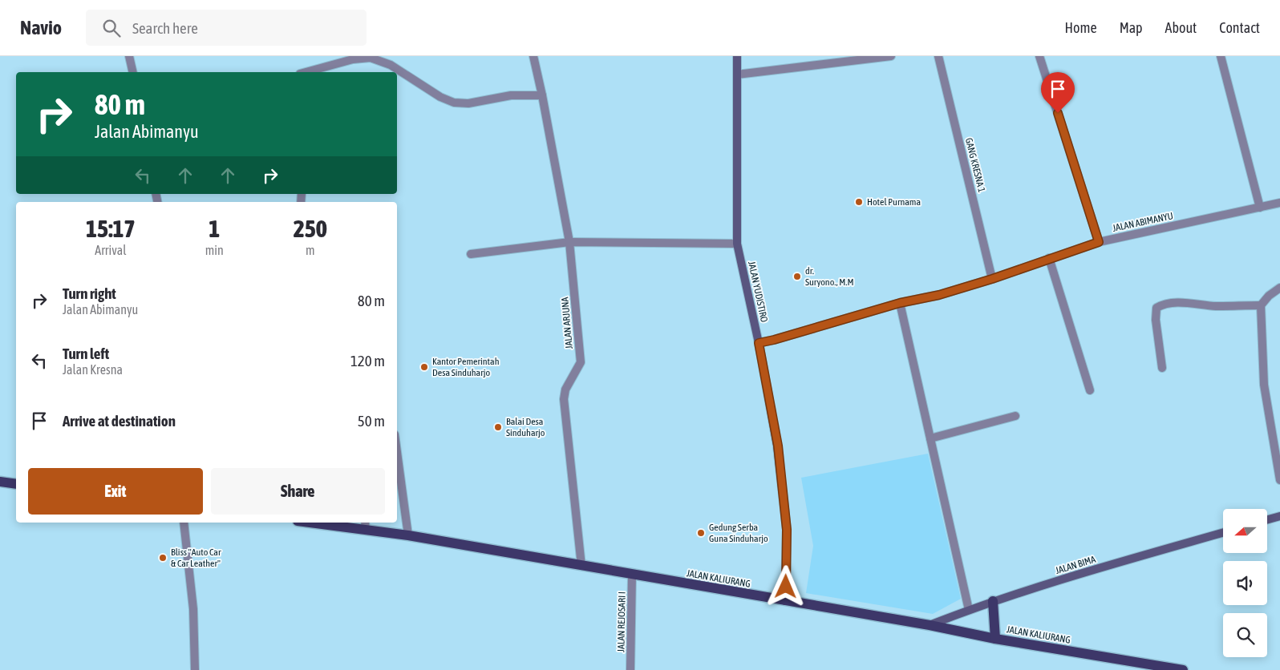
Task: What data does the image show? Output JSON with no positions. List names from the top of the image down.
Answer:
{
  "streets": {
    "main road": ["JALAN KALIURANG"],
    "street": [
      "GANG KRESNA 1",
      "JALAN ABIMANYU",
      "JALAN YUDISTIRO",
      "JALAN ARJUNA",
      "JALAN BIMA",
      "JALAN REJOSARI I"
    ]
  },
  "crossings": [
    ["GANG KRESNA 1", "JALAN ABIMANYU"],
    ["JALAN ABIMANYU", "JALAN YUDISTIRO"],
    ["JALAN YUDISTIRO", "JALAN KALIURANG"],
    ["JALAN ARJUNA", "JALAN KALIURANG"],
    ["JALAN BIMA", "JALAN KALIURANG"],
    ["JALAN KALIURANG", "JALAN REJOSARI I"]
  ],
  "places": [
    "Hotel Purnama",
    "dr. Suryono., M.M",
    "Kantor Pemerintah Desa Sinduharjo",
    "Balai Desa Sinduharjo",
    "Gedung Serba Guna Sinduharjo",
    "Bliss \"Auto Car & Car Leather\""
  ],
  "north": "left",
  "page": {
    "header": "Navio",
    "search": "Search here",
    "nav": [
      "Home",
      "Map",
      "About",
      "Contact"
    ],
    "turn": ["80 m", "Jalan Abimanyu"],
    "eta": [
      "15:17",
      "Arrival",
      "1",
      "min",
      "250",
      "m"
    ],
    "list": [
      {
        "name": "Turn right",
        "note": "Jalan Abimanyu",
        "value": "80 m"
      },
      {
        "name": "Turn left",
        "note": "Jalan Kresna",
        "value": "120 m"
      },
      {
        "name": "Arrive at destination",
        "value": "50 m"
      }
    ],
    "buttons": ["Exit", "Share"]
  }
}
